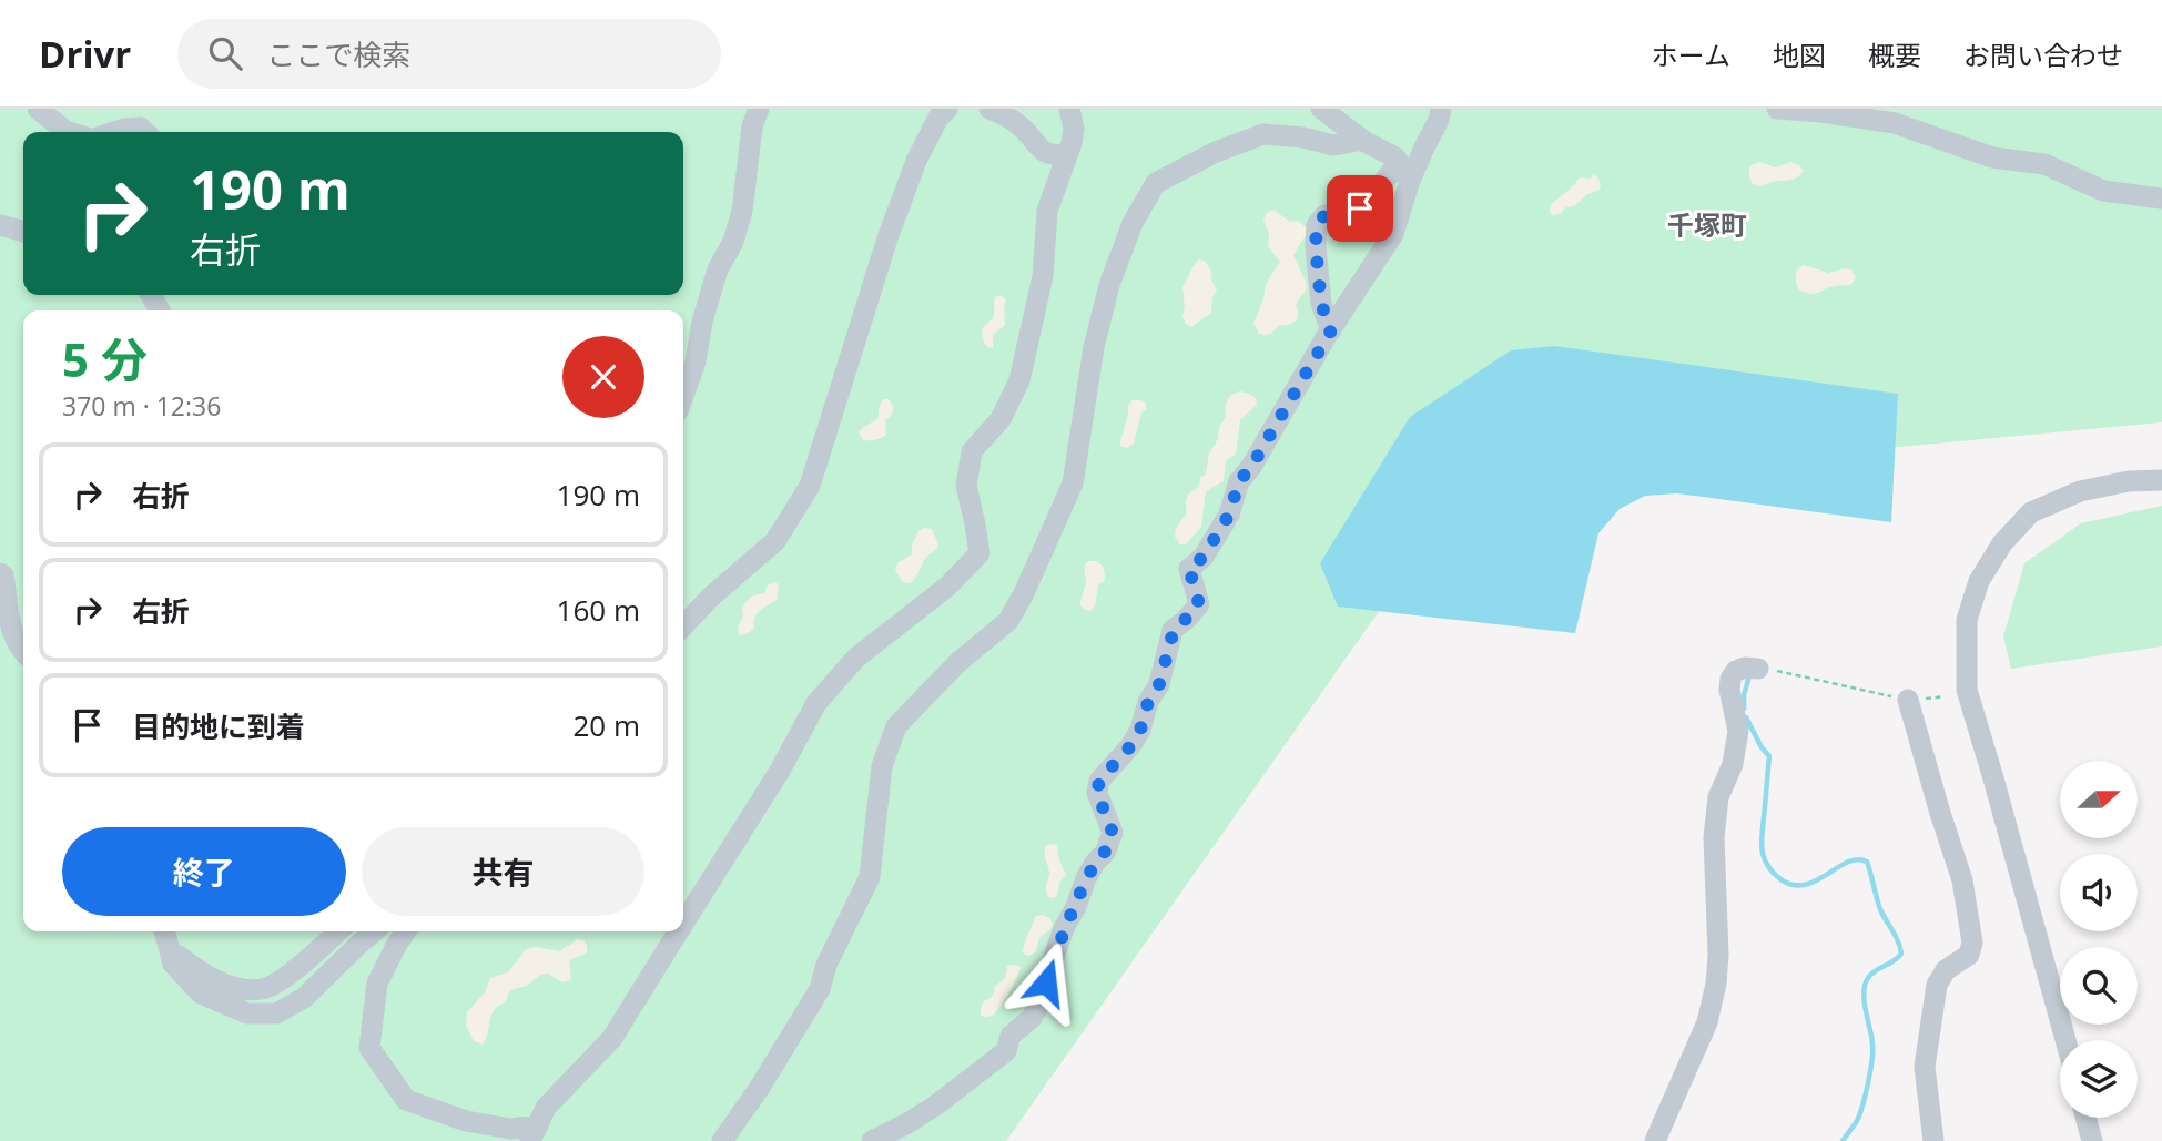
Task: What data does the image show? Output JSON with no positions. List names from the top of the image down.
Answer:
{
  "districts": ["千塚町"],
  "north": "right",
  "page": {
    "header": "Drivr",
    "search": "ここで検索",
    "nav": [
      "ホーム",
      "地図",
      "概要",
      "お問い合わせ"
    ],
    "turn": ["190 m", "右折"],
    "heading": ["5 分", "370 m · 12:36"],
    "list": [
      {
        "name": "右折",
        "value": "190 m"
      },
      {
        "name": "右折",
        "value": "160 m"
      },
      {
        "name": "目的地に到着",
        "value": "20 m"
      }
    ],
    "buttons": ["終了", "共有"]
  }
}
